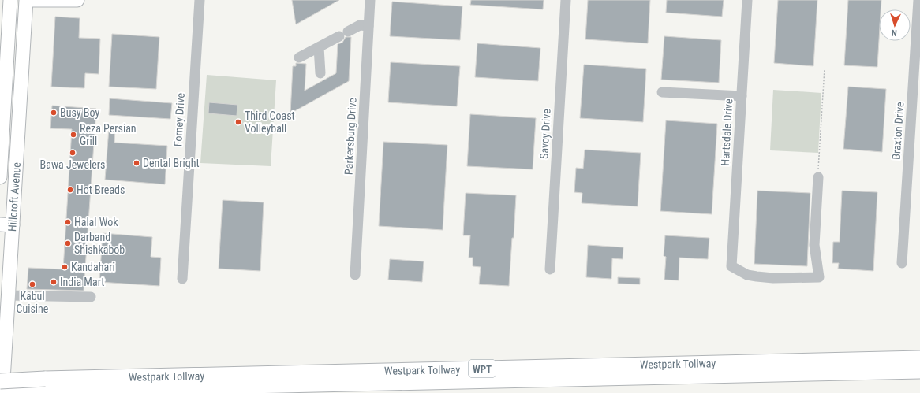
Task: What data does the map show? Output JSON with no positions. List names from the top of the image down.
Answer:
{
  "streets": {
    "highway": ["Westpark Tollway", "WPT"],
    "main road": ["Hillcroft Avenue"],
    "street": [
      "Forney Drive",
      "Braxton Drive",
      "Hartsdale Drive",
      "Savoy Drive",
      "Parkersburg Drive"
    ]
  },
  "places": [
    "Busy Boy",
    "Third Coast Volleyball",
    "Reza Persian Grill",
    "Bawa Jewelers",
    "Dental Bright",
    "Hot Breads",
    "Halal Wok",
    "Darband Shishkabob",
    "Kandahari",
    "India Mart",
    "Kabul Cuisine"
  ],
  "north": "bottom"
}
